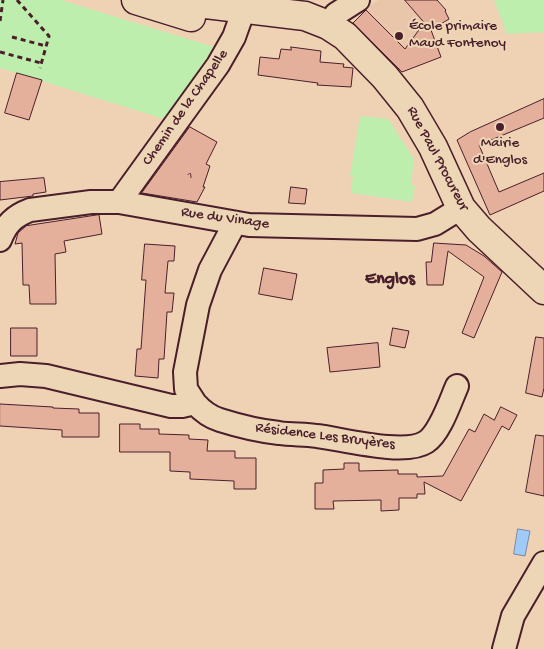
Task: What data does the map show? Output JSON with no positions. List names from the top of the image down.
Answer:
{
  "streets": {
    "street": [
      "Chemin de la Chapelle",
      "Rue Paul Procureur",
      "Rue du Vinage",
      "Résidence Les Bruyères"
    ]
  },
  "crossings": [
    ["Chemin de la Chapelle", "Rue Paul Procureur"],
    ["Chemin de la Chapelle", "Rue du Vinage"],
    ["Rue Paul Procureur", "Rue du Vinage"],
    ["Rue du Vinage", "Résidence Les Bruyères"]
  ],
  "districts": ["Englos"],
  "places": ["École primaire Maud Fontenoy", "Mairie d'Englos"],
  "house_numbers": ["1"]
}
